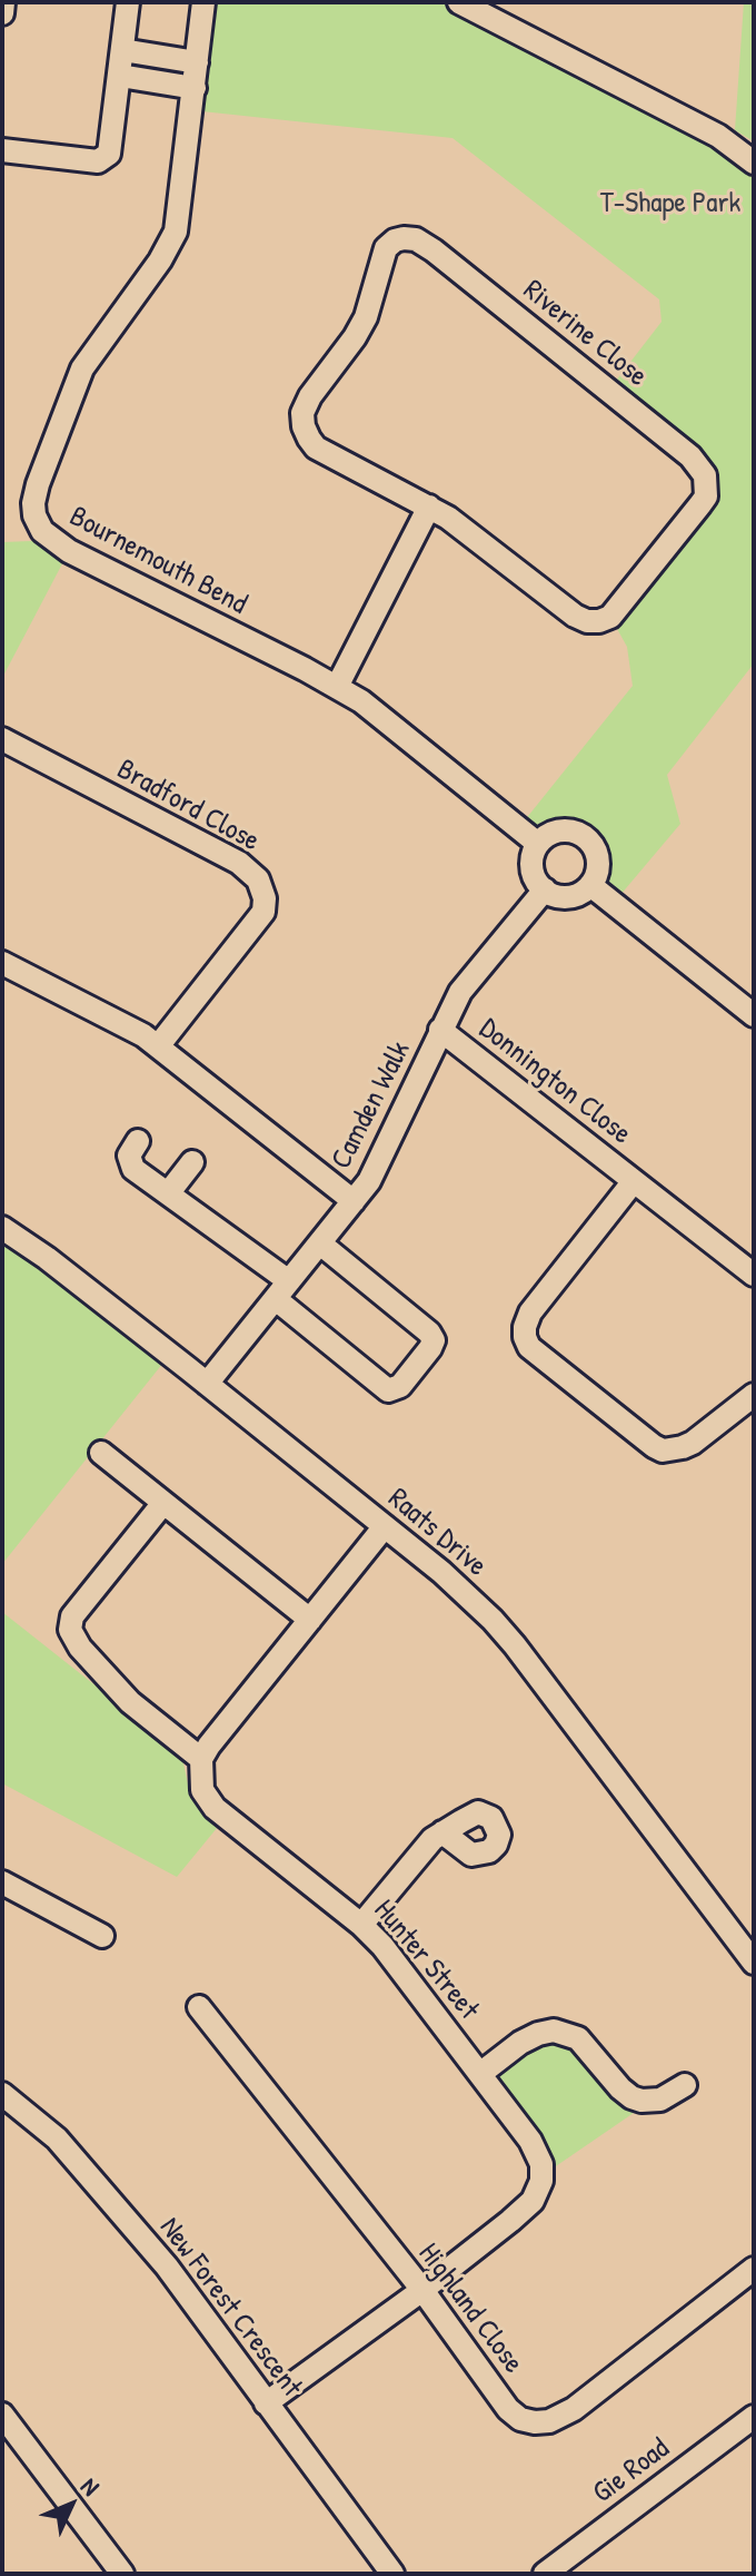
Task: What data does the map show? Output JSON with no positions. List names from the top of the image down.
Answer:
{
  "streets": {
    "street": [
      "Riverine Close",
      "Bournemouth Bend",
      "Bradford Close",
      "Donnington Close",
      "Camden Walk",
      "Raats Drive",
      "Hunter Street",
      "New Forest Crescent",
      "Highland Close",
      "Gie Road"
    ]
  },
  "crossings": [
    ["Bournemouth Bend", "Camden Walk"],
    ["Donnington Close", "Camden Walk"],
    ["Camden Walk", "Raats Drive"],
    ["Hunter Street", "New Forest Crescent"],
    ["Hunter Street", "Highland Close"]
  ],
  "parks": ["T-Shape Park"],
  "north": "top right"
}
